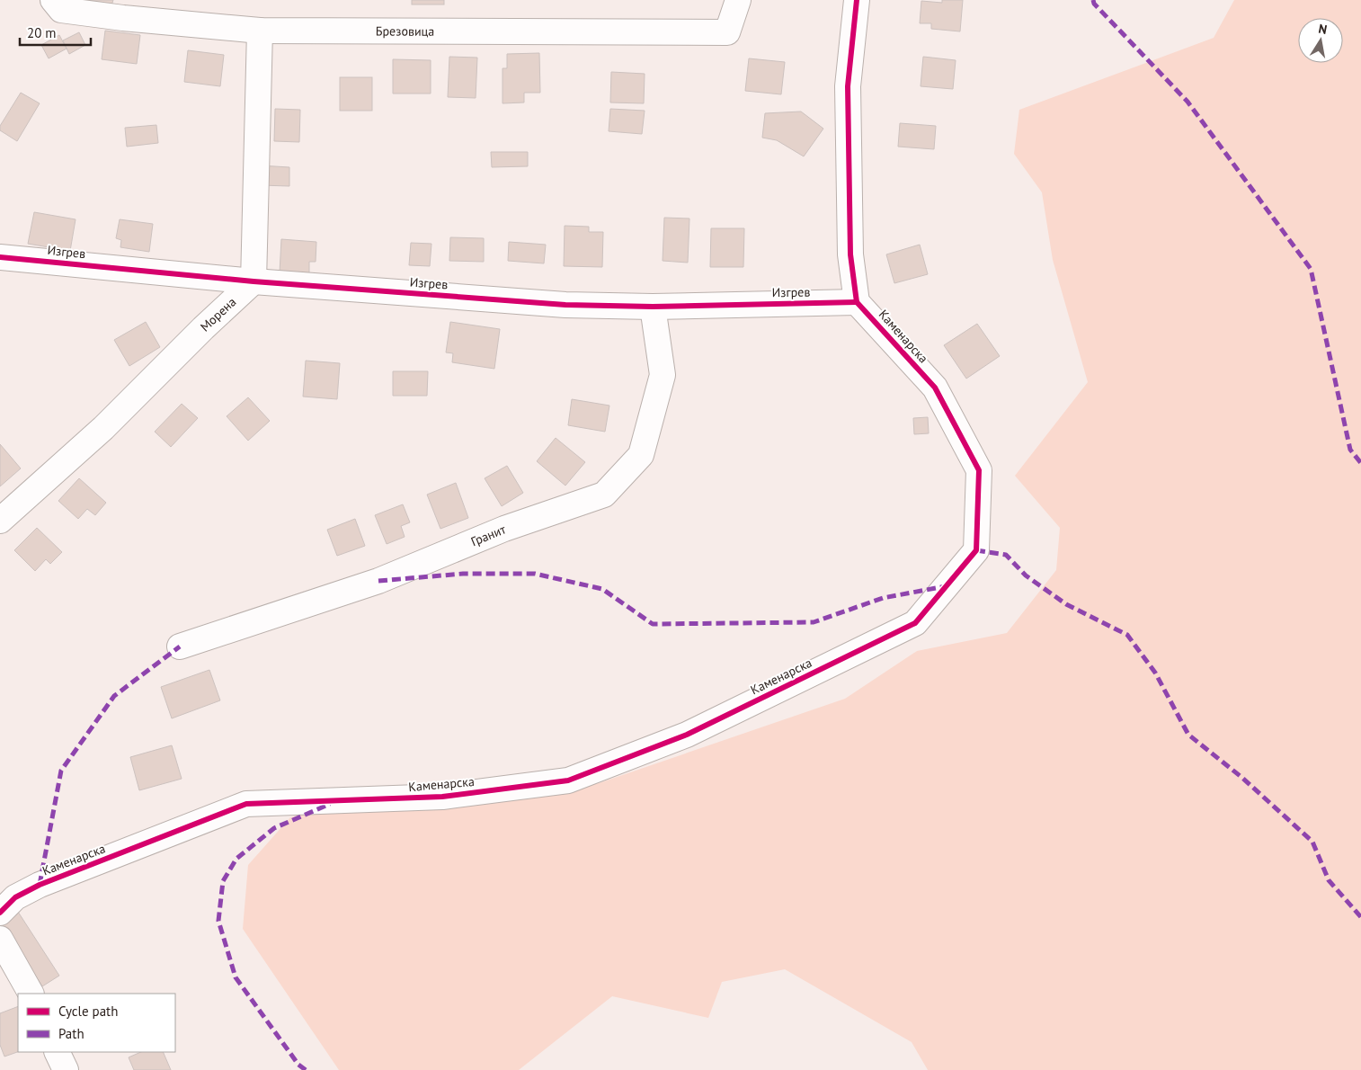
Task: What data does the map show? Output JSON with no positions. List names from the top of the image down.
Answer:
{
  "streets": {
    "street": [
      "Брезовица",
      "Изгрев",
      "Морена",
      "Каменарска",
      "Гранит"
    ]
  },
  "crossings": [
    ["Изгрев", "Морена"],
    ["Изгрев", "Каменарска"],
    ["Изгрев", "Гранит"]
  ],
  "legend": ["Cycle path", "Path"],
  "scale_bar": "20 m",
  "north": "top"
}
